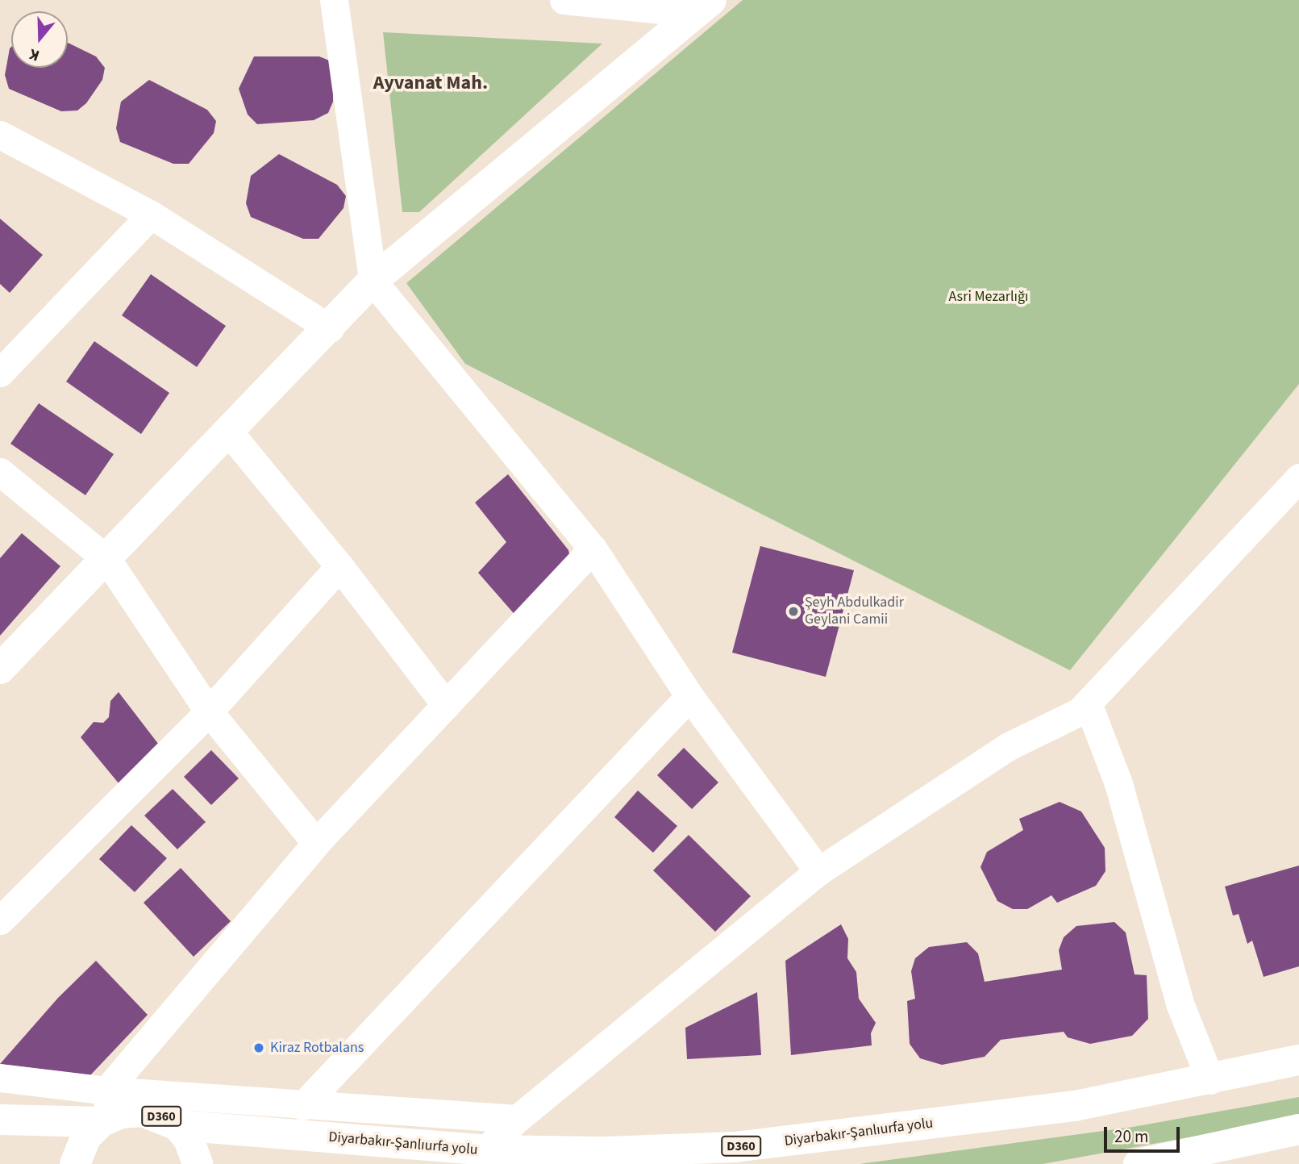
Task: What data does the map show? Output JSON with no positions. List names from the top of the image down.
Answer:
{
  "streets": {
    "main road": ["D360", "Diyarbakır-Şanlıurfa yolu"]
  },
  "crossings": [
    ["D360", "Diyarbakır-Şanlıurfa yolu"]
  ],
  "districts": ["Ayvanat Mah."],
  "parks": ["Asri Mezarlığı"],
  "places": ["Şeyh Abdulkadir Geylani Camii", "Kiraz Rotbalans"],
  "scale_bar": "20 m",
  "north": "bottom"
}
